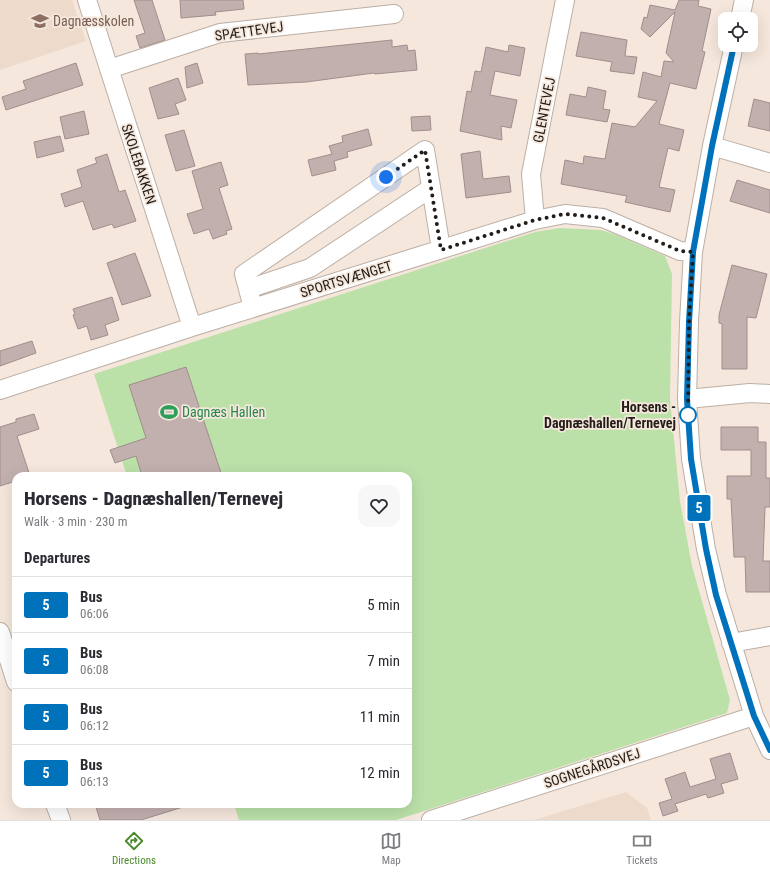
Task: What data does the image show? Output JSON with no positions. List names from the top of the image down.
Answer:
{
  "streets": {
    "street": [
      "SPÆTTEVEJ",
      "GLENTEVEJ",
      "SKOLEBAKKEN",
      "SPORTSVÆNGET",
      "SOGNEGÅRDSVEJ"
    ]
  },
  "crossings": [
    ["SPÆTTEVEJ", "SKOLEBAKKEN"],
    ["GLENTEVEJ", "SPORTSVÆNGET"],
    ["SKOLEBAKKEN", "SPORTSVÆNGET"]
  ],
  "places": {
    "school or university": ["Dagnæsskolen"],
    "sports": ["Dagnæs Hallen"],
    "other": ["Horsens - Dagnæshallen/Ternevej"]
  },
  "lines": ["bus line 5"],
  "page": {
    "on_map": "5",
    "heading": [
      ["Horsens - Dagnæshallen/Ternevej", "Walk · 3 min · 230 m"],
      "Departures"
    ],
    "list": [
      {
        "mark": "5",
        "name": "Bus",
        "note": "06:06",
        "value": "5 min"
      },
      {
        "mark": "5",
        "name": "Bus",
        "note": "06:08",
        "value": "7 min"
      },
      {
        "mark": "5",
        "name": "Bus",
        "note": "06:12",
        "value": "11 min"
      },
      {
        "mark": "5",
        "name": "Bus",
        "note": "06:13",
        "value": "12 min"
      }
    ],
    "tabs": ["Directions", "Map", "Tickets"]
  }
}
